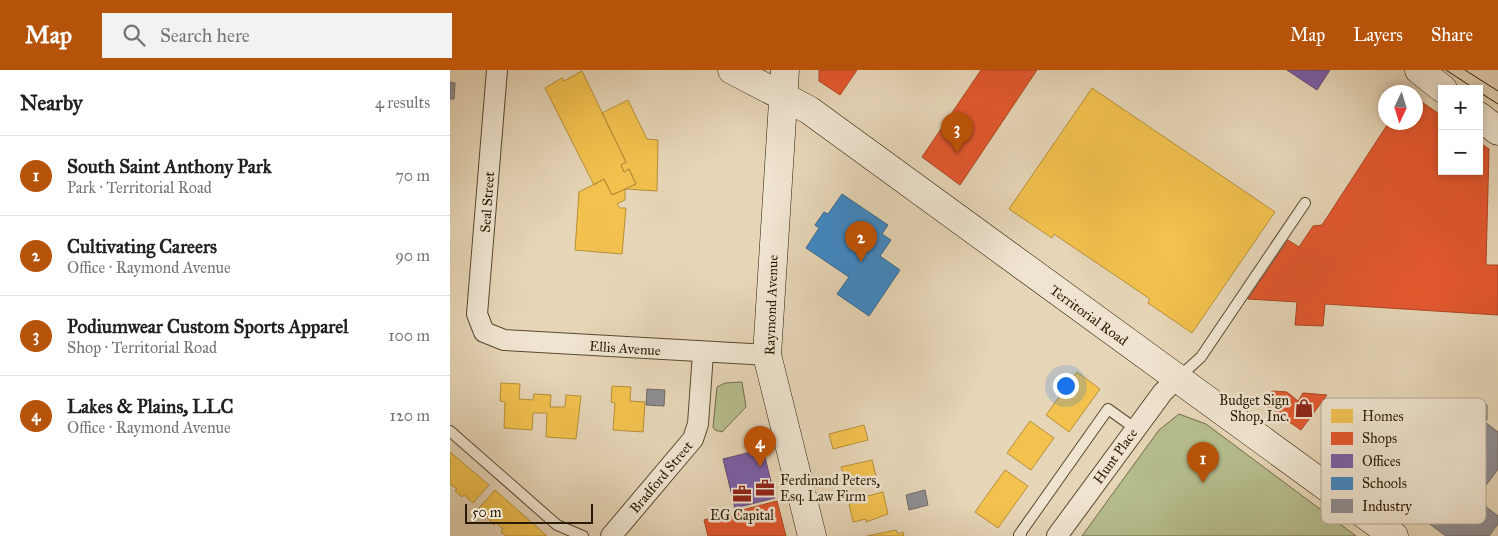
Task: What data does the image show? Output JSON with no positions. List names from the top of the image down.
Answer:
{
  "streets": {
    "street": [
      "Seal Street",
      "Raymond Avenue",
      "Territorial Road",
      "Ellis Avenue",
      "Hunt Place",
      "Bradford Street"
    ]
  },
  "crossings": [
    ["Seal Street", "Ellis Avenue"],
    ["Raymond Avenue", "Territorial Road"],
    ["Raymond Avenue", "Ellis Avenue"],
    ["Territorial Road", "Hunt Place"],
    ["Ellis Avenue", "Bradford Street"]
  ],
  "places": {
    "shop": ["Budget Sign Shop, Inc."],
    "office": ["Ferdinand Peters, Esq. Law Firm", "EG Capital"]
  },
  "legend": [
    "Homes",
    "Shops",
    "Offices",
    "Schools",
    "Industry"
  ],
  "scale_bar": "50 m",
  "north": "bottom",
  "page": {
    "header": "Map",
    "search": "Search here",
    "nav": ["Map", "Layers", "Share"],
    "heading": ["Nearby", "4 results"],
    "map_buttons": ["+", "−"],
    "pins": [
      "3",
      "2",
      "4",
      "1"
    ],
    "list": [
      {
        "mark": "1",
        "name": "South Saint Anthony Park",
        "note": "Park · Territorial Road",
        "value": "70 m"
      },
      {
        "mark": "2",
        "name": "Cultivating Careers",
        "note": "Office · Raymond Avenue",
        "value": "90 m"
      },
      {
        "mark": "3",
        "name": "Podiumwear Custom Sports Apparel",
        "note": "Shop · Territorial Road",
        "value": "100 m"
      },
      {
        "mark": "4",
        "name": "Lakes & Plains, LLC",
        "note": "Office · Raymond Avenue",
        "value": "120 m"
      }
    ],
    "scale": "50 m"
  }
}
